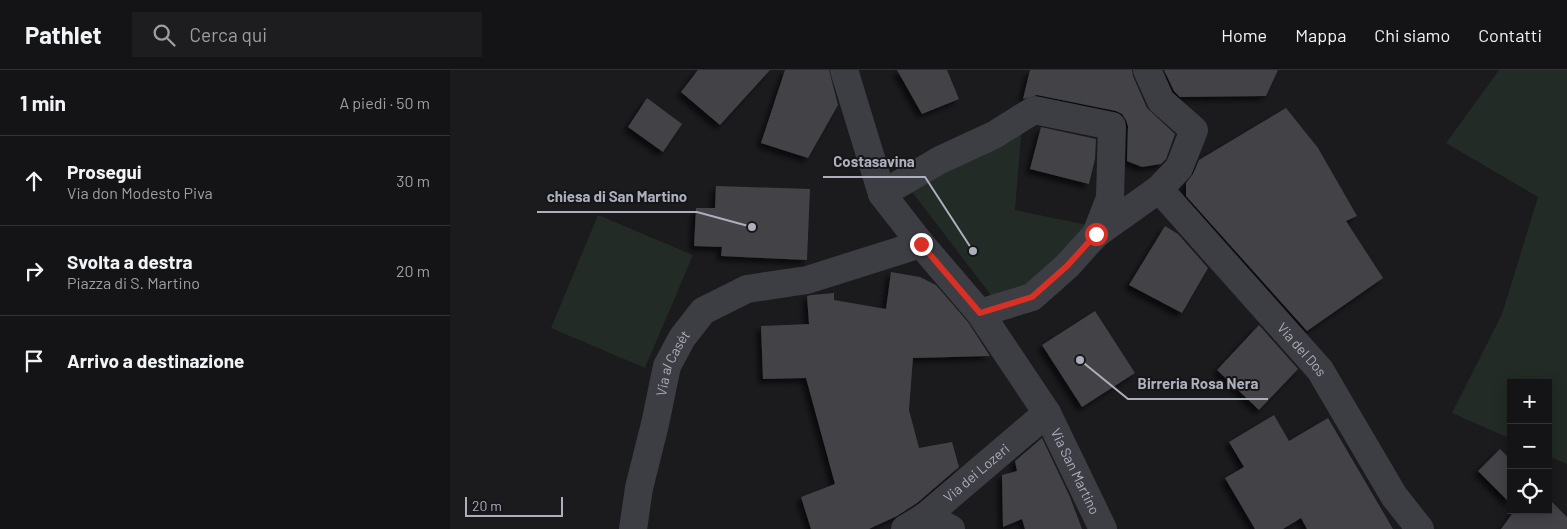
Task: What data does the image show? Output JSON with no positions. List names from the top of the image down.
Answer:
{
  "streets": {
    "street": [
      "Via del Dos",
      "Via al Casét",
      "Via San Martino",
      "Via dei Lozeri"
    ]
  },
  "crossings": [
    ["Via al Casét", "Via San Martino"],
    ["Via San Martino", "Via dei Lozeri"]
  ],
  "places": ["chiesa di San Martino", "Costasavina", "Birreria Rosa Nera"],
  "scale_bar": "20 m",
  "page": {
    "header": "Pathlet",
    "search": "Cerca qui",
    "nav": [
      "Home",
      "Mappa",
      "Chi siamo",
      "Contatti"
    ],
    "heading": ["1 min", "A piedi · 50 m"],
    "list": [
      ["Prosegui", "Via don Modesto Piva", "30 m"],
      ["Svolta a destra", "Piazza di S. Martino", "20 m"],
      "Arrivo a destinazione"
    ],
    "map_buttons": ["+", "−"],
    "scale": "20 m"
  }
}
